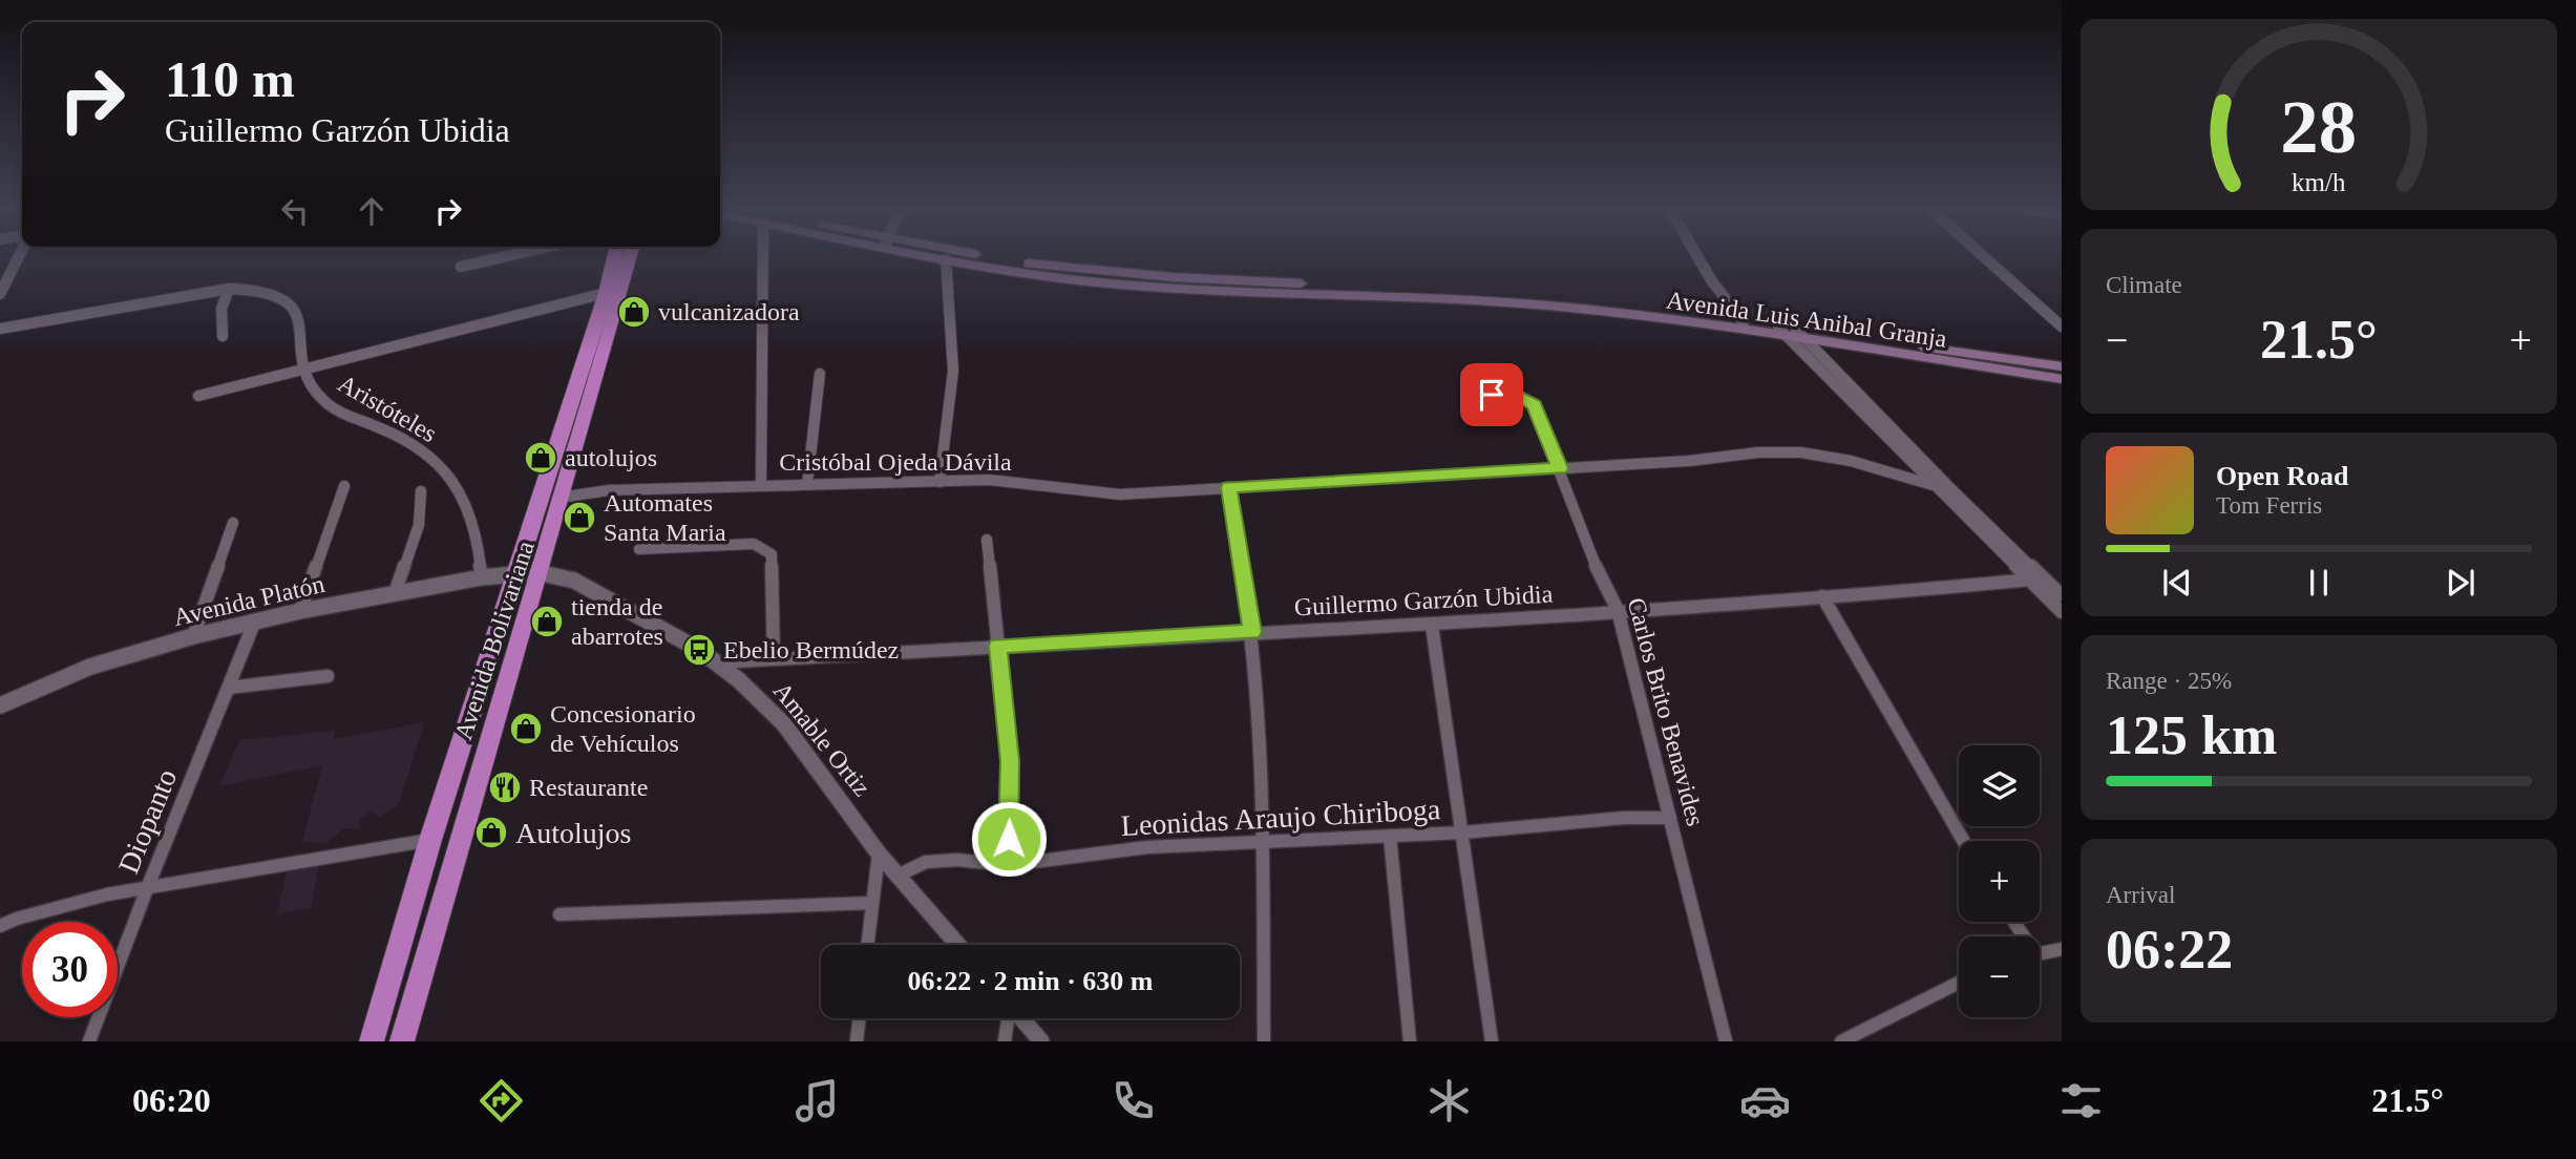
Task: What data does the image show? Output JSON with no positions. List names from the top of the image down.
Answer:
{
  "streets": {
    "highway": ["Avenida Bolivariana"],
    "main road": ["Avenida Luis Anibal Granja"],
    "street": [
      "Aristóteles",
      "Cristóbal Ojeda Dávila",
      "Avenida Platón",
      "Guillermo Garzón Ubidia",
      "Carlos Brito Benavides",
      "Amable Ortiz",
      "Leonidas Araujo Chiriboga",
      "Diopanto"
    ]
  },
  "crossings": [
    ["Aristóteles", "Avenida Platón"],
    ["Cristóbal Ojeda Dávila", "Avenida Bolivariana"],
    ["Cristóbal Ojeda Dávila", "Carlos Brito Benavides"],
    ["Avenida Platón", "Avenida Bolivariana"],
    ["Avenida Platón", "Amable Ortiz"],
    ["Avenida Platón", "Diopanto"],
    ["Guillermo Garzón Ubidia", "Carlos Brito Benavides"],
    ["Guillermo Garzón Ubidia", "Amable Ortiz"],
    ["Avenida Bolivariana", "Amable Ortiz"],
    ["Carlos Brito Benavides", "Leonidas Araujo Chiriboga"],
    ["Amable Ortiz", "Leonidas Araujo Chiriboga"]
  ],
  "places": {
    "shop": [
      "vulcanizadora",
      "autolujos",
      "Automates Santa Maria",
      "tienda de abarrotes",
      "Concesionario de Vehículos",
      "Autolujos"
    ],
    "bus stop": ["Ebelio Bermúdez"],
    "restaurant": ["Restaurante"]
  },
  "page": {
    "turn": ["110 m", "Guillermo Garzón Ubidia"],
    "tile": [
      "Climate",
      ["Range · 25%", "125 km"],
      ["Arrival", "06:22"]
    ],
    "heat": ["−", "21.5°", "+"],
    "song": ["Open Road", "Tom Ferris"],
    "map_buttons": ["+", "−"],
    "limit": "30",
    "trip": "06:22 · 2 min · 630 m",
    "tabs": ["06:20", "21.5°"],
    "gauge": ["28", "km/h"]
  }
}
